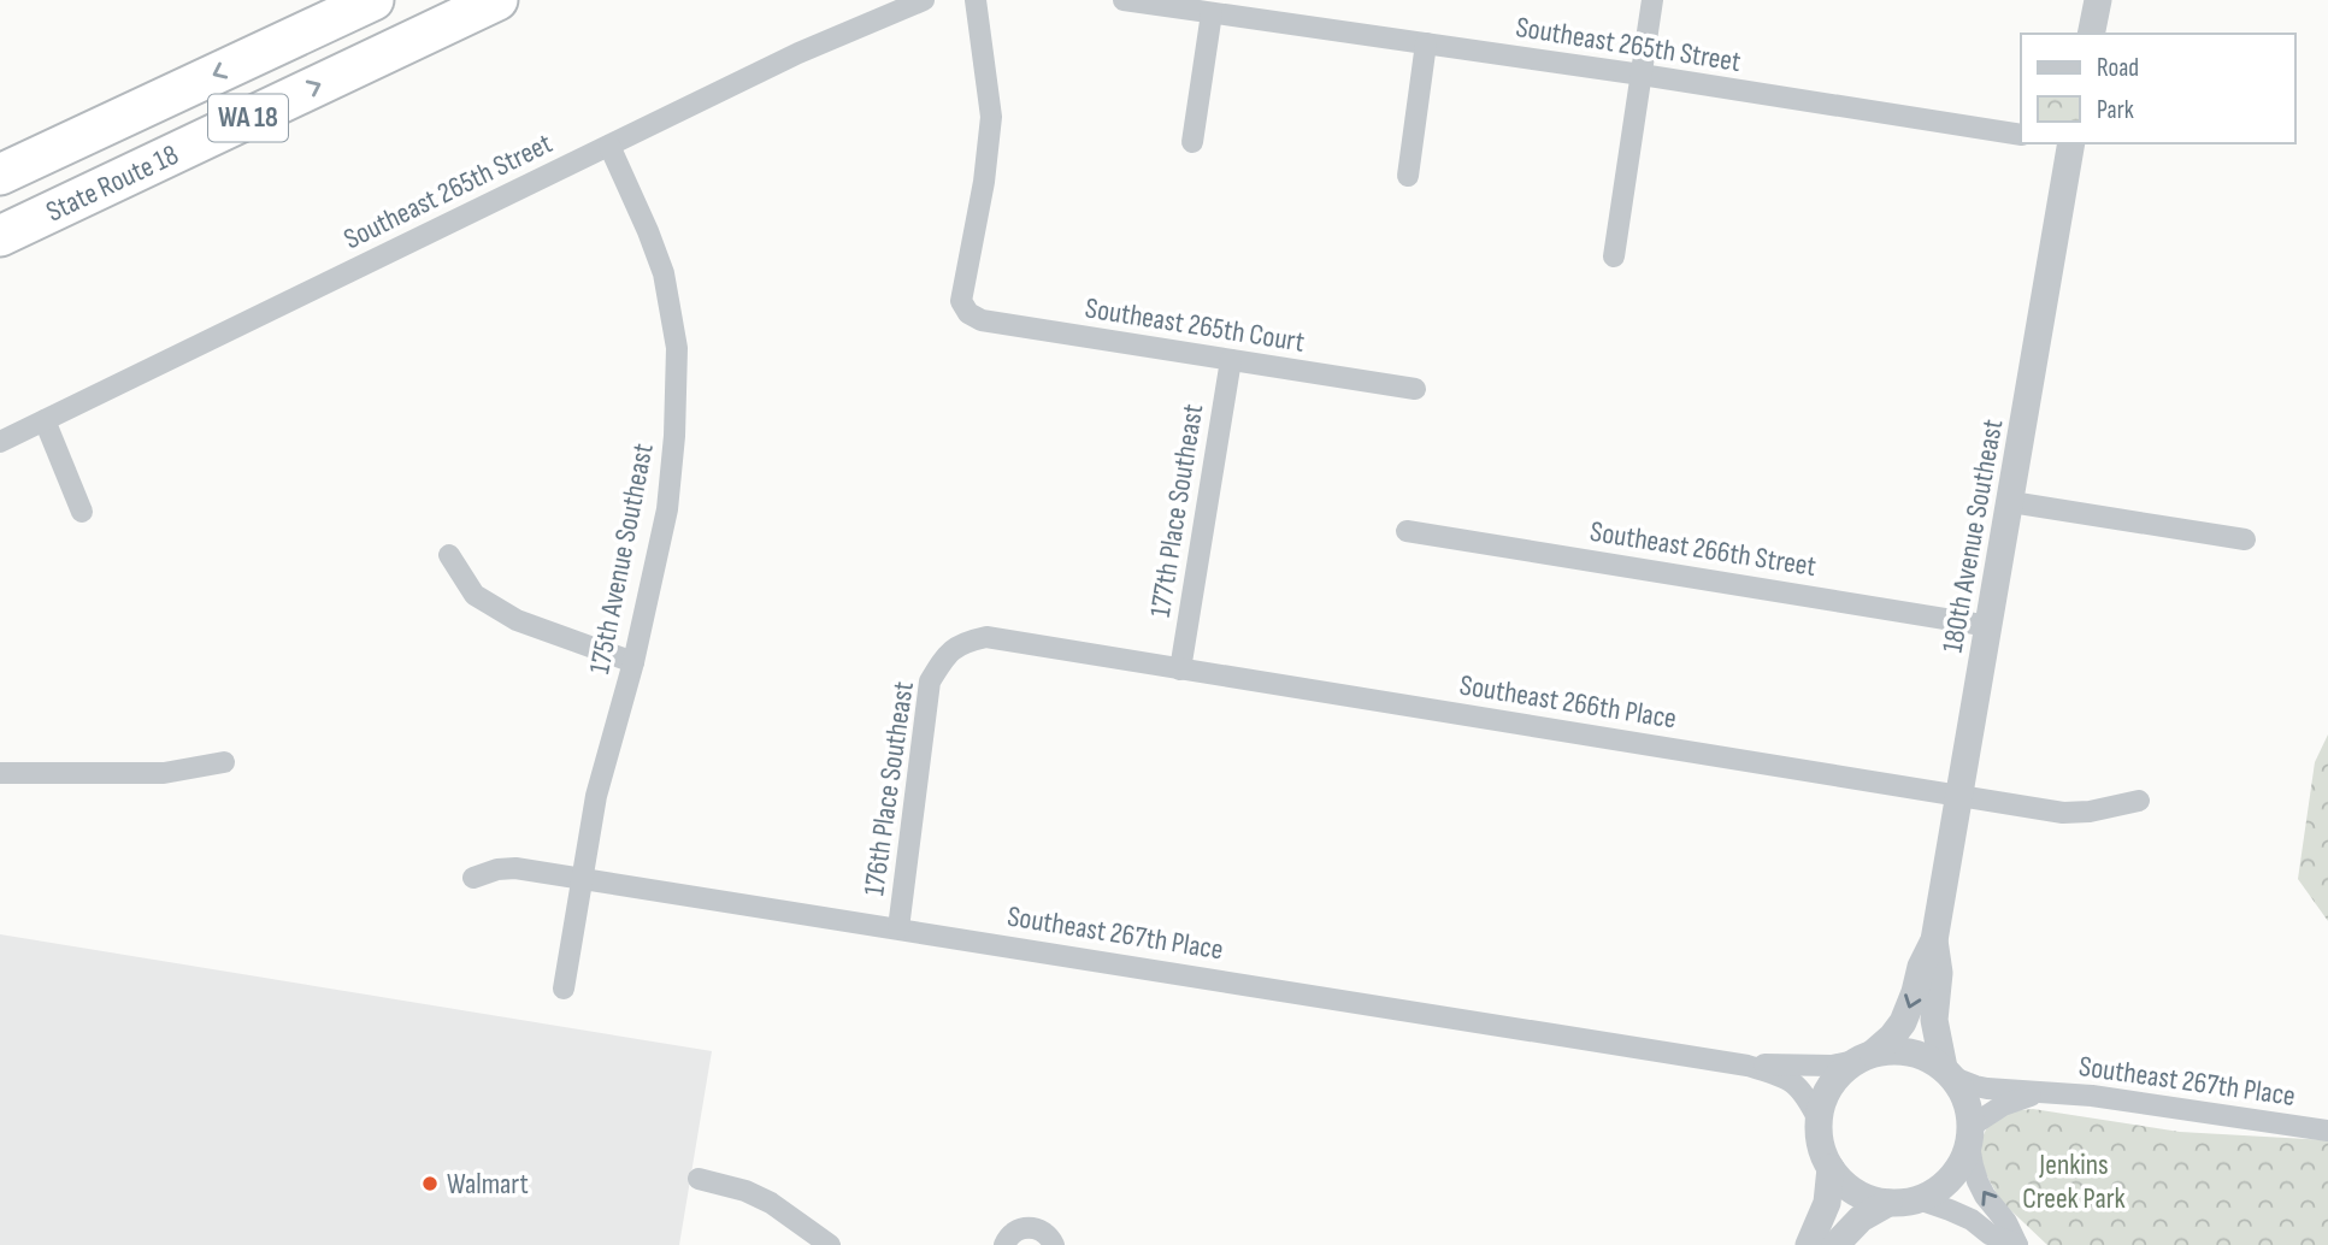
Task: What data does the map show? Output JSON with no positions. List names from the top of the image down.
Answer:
{
  "streets": {
    "highway": ["WA 18", "State Route 18"],
    "street": [
      "Southeast 265th Street",
      "Southeast 265th Court",
      "177th Place Southeast",
      "180th Avenue Southeast",
      "Southeast 266th Street",
      "175th Avenue Southeast",
      "Southeast 266th Place",
      "176th Place Southeast",
      "Southeast 267th Place"
    ]
  },
  "crossings": [
    ["Southeast 265th Street", "175th Avenue Southeast"],
    ["Southeast 265th Court", "177th Place Southeast"],
    ["177th Place Southeast", "Southeast 266th Place"],
    ["180th Avenue Southeast", "Southeast 266th Street"],
    ["180th Avenue Southeast", "Southeast 266th Place"],
    ["180th Avenue Southeast", "Southeast 267th Place"],
    ["175th Avenue Southeast", "Southeast 267th Place"],
    ["Southeast 266th Place", "176th Place Southeast"],
    ["176th Place Southeast", "Southeast 267th Place"]
  ],
  "parks": ["Jenkins Creek Park"],
  "places": ["Walmart"],
  "legend": ["Road", "Park"]
}
